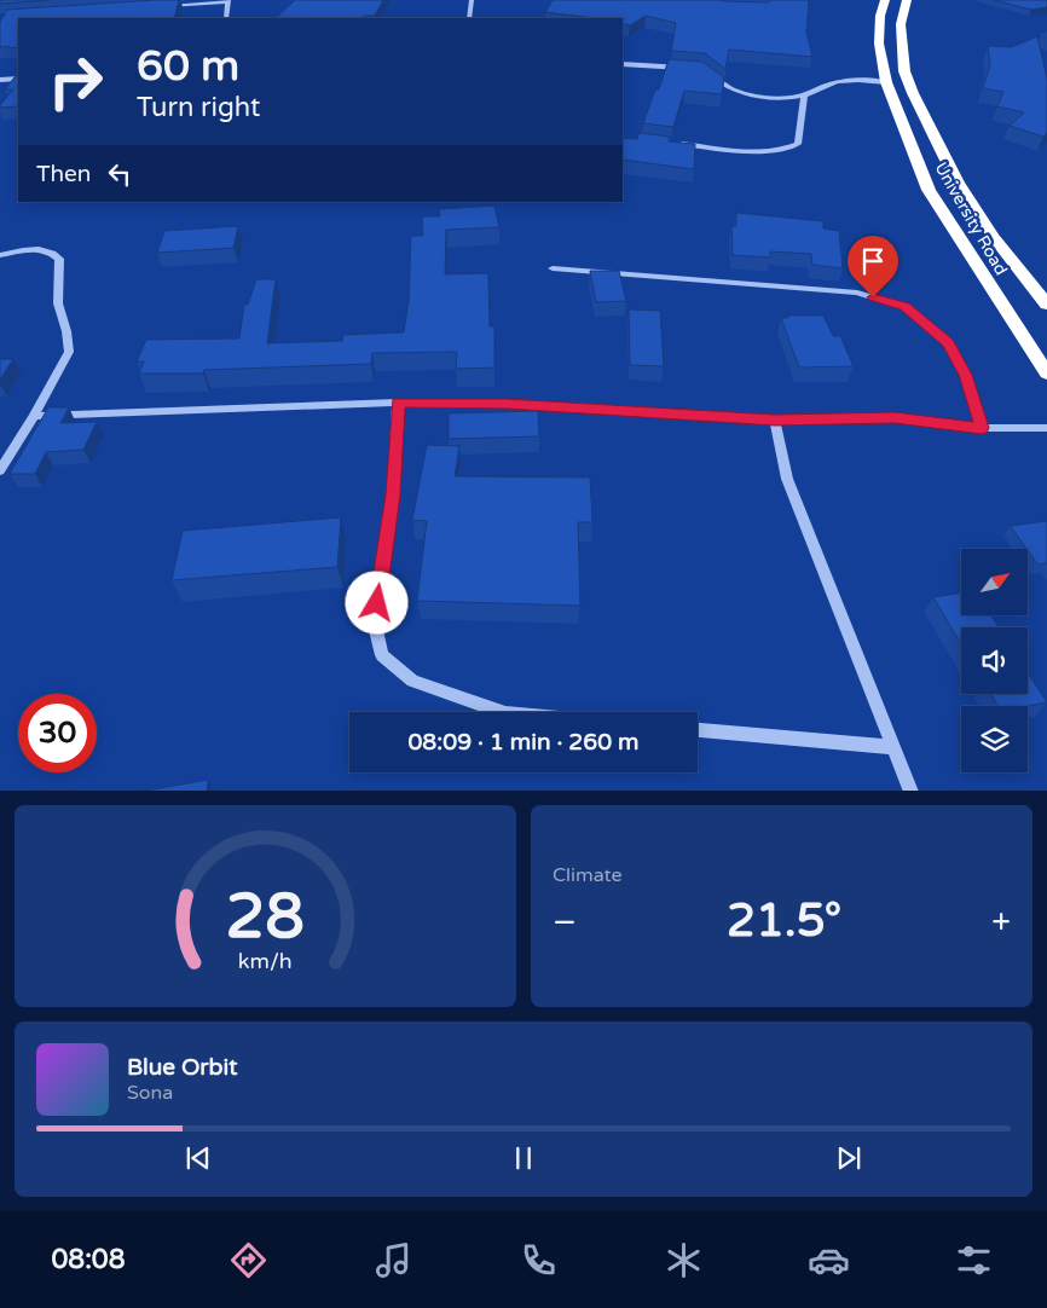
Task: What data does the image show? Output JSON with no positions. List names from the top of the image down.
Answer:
{
  "streets": {
    "highway": ["University Road"]
  },
  "north": "top right",
  "page": {
    "turn": ["60 m", "Turn right"],
    "then": "Then",
    "limit": "30",
    "trip": "08:09 · 1 min · 260 m",
    "tile": "Climate",
    "heat": ["−", "21.5°", "+"],
    "song": ["Blue Orbit", "Sona"],
    "tabs": "08:08",
    "gauge": ["28", "km/h"]
  }
}
